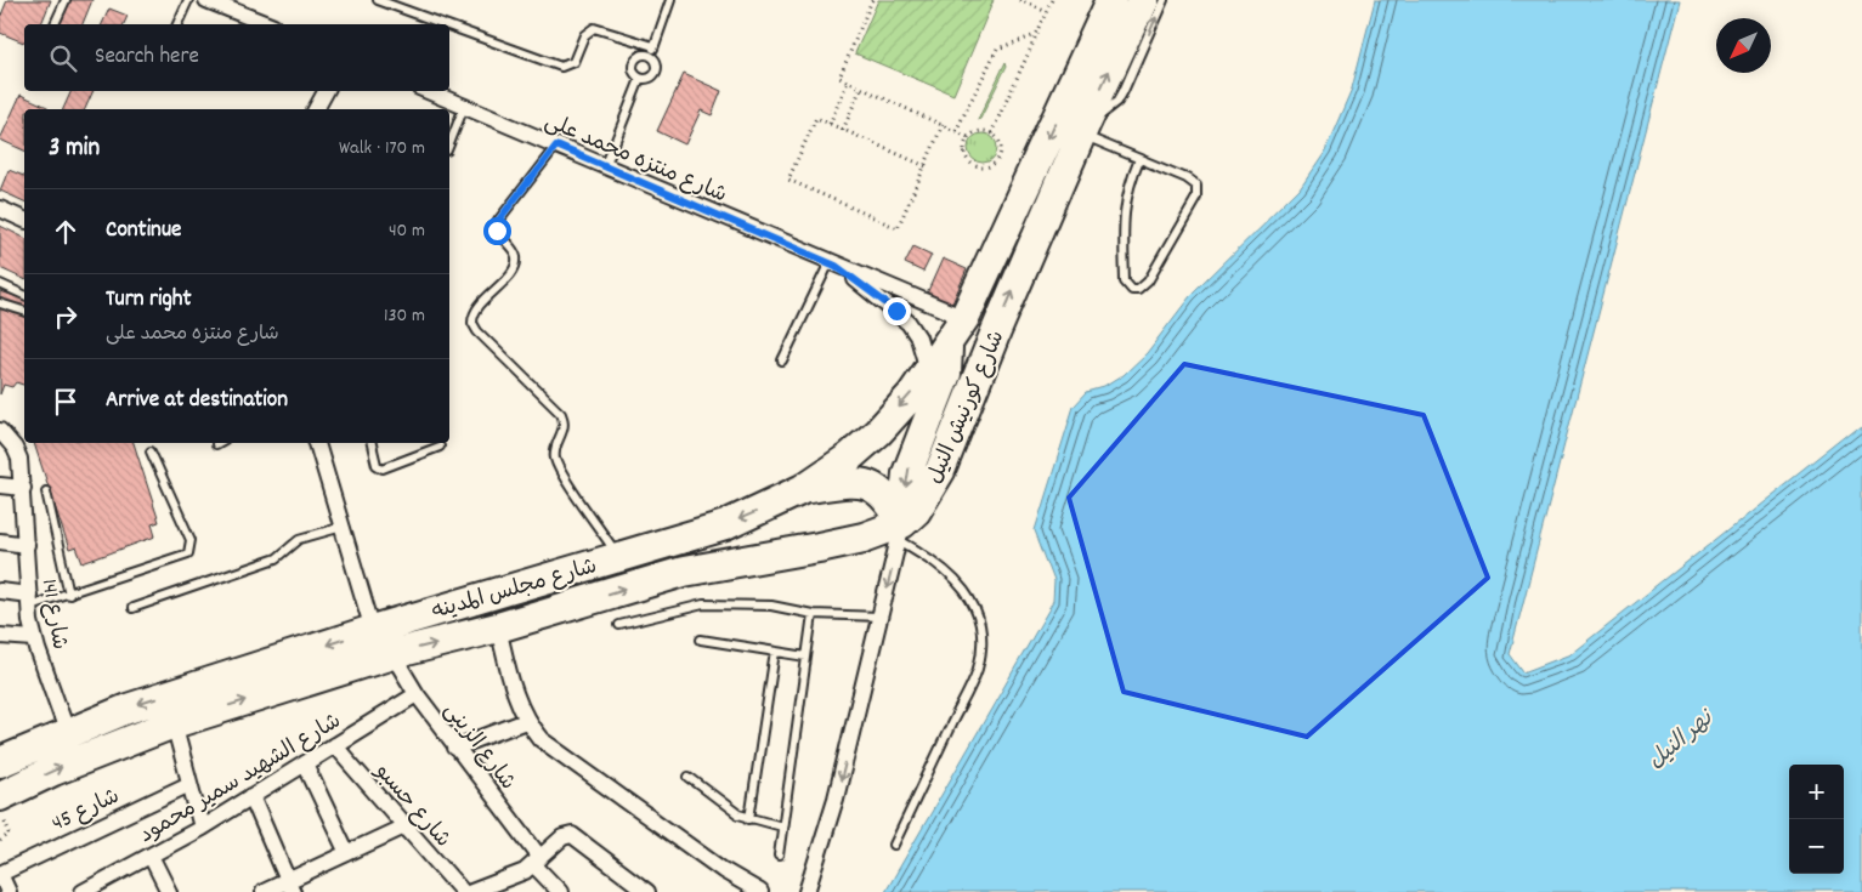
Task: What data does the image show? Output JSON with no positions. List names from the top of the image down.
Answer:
{
  "streets": {
    "highway": ["شارع كورنيش النيل", "شارع مجلس المدينه"],
    "street": [
      "شارع منتزه محمد على",
      "شارع 141",
      "شارع الزينى",
      "شارع الشهيد سمير محمود",
      "شارع حسبو",
      "شارع 45"
    ]
  },
  "crossings": [
    ["شارع منتزه محمد على", "شارع كورنيش النيل"],
    ["شارع منتزه محمد على", "شارع مجلس المدينه"],
    ["شارع كورنيش النيل", "شارع مجلس المدينه"],
    ["شارع مجلس المدينه", "شارع 141"],
    ["شارع مجلس المدينه", "شارع الزينى"],
    ["شارع الزينى", "شارع الشهيد سمير محمود"],
    ["شارع الشهيد سمير محمود", "شارع حسبو"]
  ],
  "water": ["نهر النيل"],
  "north": "bottom left",
  "page": {
    "search": "Search here",
    "heading": ["3 min", "Walk · 170 m"],
    "list": [
      ["Continue", "40 m"],
      ["Turn right", "شارع منتزه محمد على", "130 m"],
      "Arrive at destination"
    ],
    "map_buttons": ["+", "−"]
  }
}
